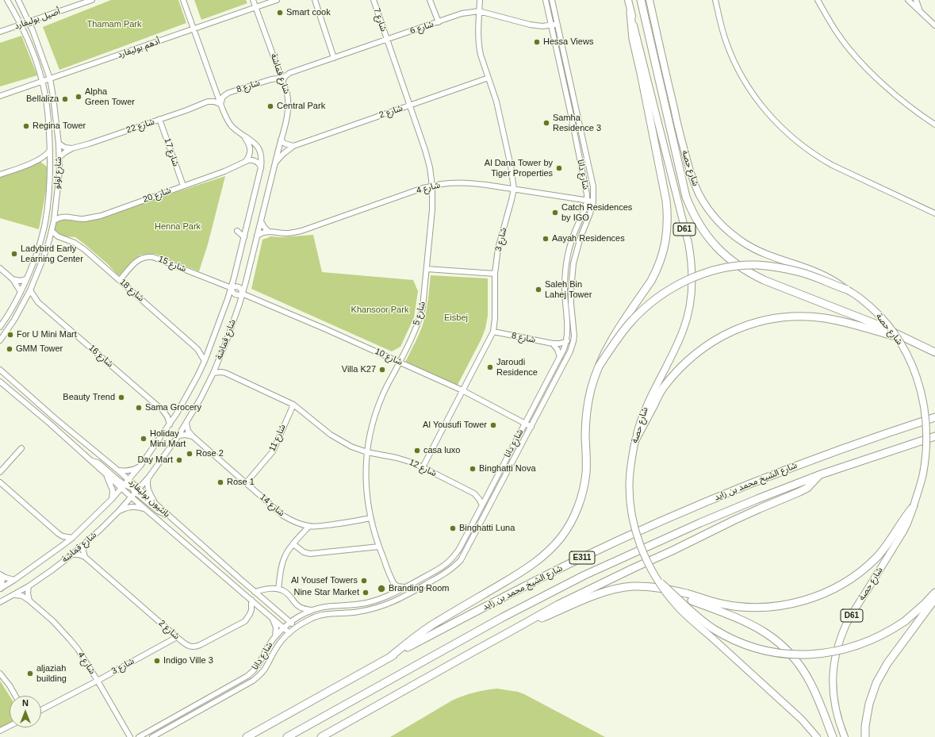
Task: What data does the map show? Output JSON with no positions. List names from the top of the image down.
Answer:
{
  "streets": {
    "highway": ["شارع الشيخ محمد بن زايد", "E311"],
    "main road": ["شارع حصة", "D61"],
    "street": [
      "أصيل بوليفارد",
      "شارع 7",
      "شارع 6",
      "أدهم بوليفارد",
      "شارع قماشة",
      "شارع 8",
      "شارع 2",
      "شارع 22",
      "شارع 17",
      "شارع لولو",
      "شارع دانا",
      "شارع 4",
      "شارع 20",
      "شارع 3",
      "شارع 15",
      "شارع 18",
      "شارع 5",
      "شارع 16",
      "شارع 10",
      "شارع 11",
      "شارع 12",
      "بانثيون بوليفارد",
      "شارع 14"
    ]
  },
  "crossings": [
    ["أصيل بوليفارد", "شارع لولو"],
    ["شارع 7", "شارع 6"],
    ["شارع 7", "شارع 5"],
    ["شارع 6", "شارع قماشة"],
    ["شارع 6", "شارع 8"],
    ["شارع 6", "شارع دانا"],
    ["شارع 6", "شارع 3"],
    ["شارع 6", "شارع 5"],
    ["أدهم بوليفارد", "شارع قماشة"],
    ["أدهم بوليفارد", "شارع لولو"],
    ["شارع قماشة", "شارع 8"],
    ["شارع قماشة", "شارع 2"],
    ["شارع قماشة", "شارع 4"],
    ["شارع قماشة", "شارع 15"],
    ["شارع قماشة", "شارع 18"],
    ["شارع قماشة", "شارع 16"],
    ["شارع قماشة", "شارع 10"],
    ["شارع قماشة", "بانثيون بوليفارد"],
    ["شارع قماشة", "شارع 14"],
    ["شارع 8", "شارع دانا"],
    ["شارع 8", "شارع 3"],
    ["شارع 2", "شارع 3"],
    ["شارع 2", "شارع 5"],
    ["شارع 2", "بانثيون بوليفارد"],
    ["شارع 22", "شارع 17"],
    ["شارع 22", "شارع لولو"],
    ["شارع 17", "شارع 20"],
    ["شارع لولو", "شارع 20"],
    ["شارع لولو", "شارع 18"],
    ["شارع لولو", "شارع 16"],
    ["شارع دانا", "شارع 4"],
    ["شارع دانا", "شارع 10"],
    ["شارع دانا", "شارع 12"],
    ["شارع دانا", "بانثيون بوليفارد"],
    ["شارع 4", "شارع 3"],
    ["شارع 4", "شارع 5"],
    ["شارع 3", "شارع 10"],
    ["شارع 3", "شارع 12"],
    ["شارع 15", "شارع 18"],
    ["شارع 15", "شارع 10"],
    ["شارع 5", "شارع 10"],
    ["شارع 5", "شارع 12"],
    ["شارع 5", "شارع 14"],
    ["شارع 11", "شارع 12"],
    ["شارع 11", "شارع 14"]
  ],
  "parks": [
    "Thamam Park",
    "Henna Park",
    "Khansoor Park",
    "Eisbej"
  ],
  "places": [
    "Smart cook",
    "Hessa Views",
    "Alpha Green Tower",
    "Bellaliza",
    "Central Park",
    "Samha Residence 3",
    "Regina Tower",
    "Al Dana Tower by Tiger Properties",
    "Catch Residences by IGO",
    "Aayah Residences",
    "Ladybird Early Learning Center",
    "Saleh Bin Lahej Tower",
    "For U Mini Mart",
    "GMM Tower",
    "Jaroudi Residence",
    "Villa K27",
    "Beauty Trend",
    "Sama Grocery",
    "Al Yousufi Tower",
    "Holiday Mini Mart",
    "casa luxo",
    "Rose 2",
    "Day Mart",
    "Binghatti Nova",
    "Rose 1",
    "Binghatti Luna",
    "Al Yousef Towers",
    "Branding Room",
    "Nine Star Market",
    "Indigo Ville 3",
    "aljaziah building"
  ],
  "north": "top"
}
